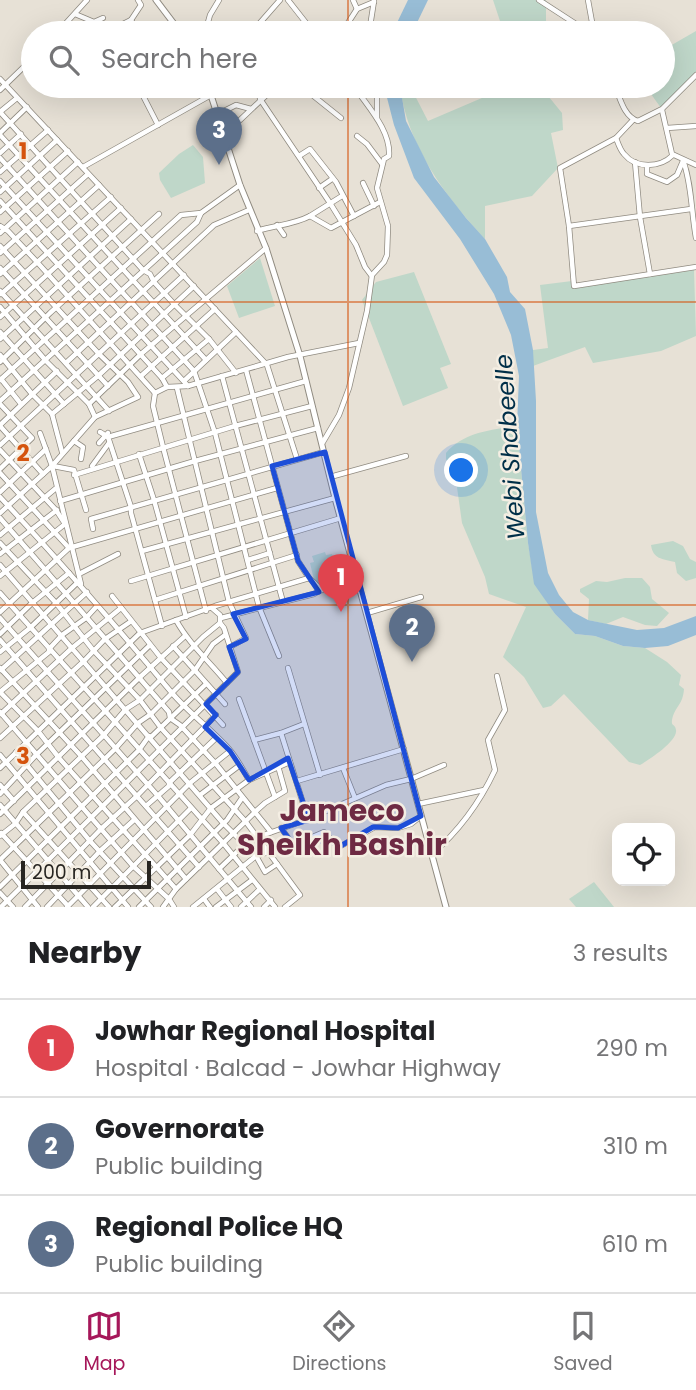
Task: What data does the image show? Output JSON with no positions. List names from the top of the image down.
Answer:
{
  "districts": ["Jameco Sheikh Bashir"],
  "water": ["Webi Shabeelle"],
  "scale_bar": "200 m",
  "page": {
    "search": "Search here",
    "pins": ["3", "1", "2"],
    "scale": "200 m",
    "heading": ["Nearby", "3 results"],
    "list": [
      {
        "mark": "1",
        "name": "Jowhar Regional Hospital",
        "note": "Hospital · Balcad - Jowhar Highway",
        "value": "290 m"
      },
      {
        "mark": "2",
        "name": "Governorate",
        "note": "Public building",
        "value": "310 m"
      },
      {
        "mark": "3",
        "name": "Regional Police HQ",
        "note": "Public building",
        "value": "610 m"
      }
    ],
    "nav": ["Map", "Directions", "Saved"]
  },
  "grid": {
    "rows": ["1", "2", "3"]
  }
}
